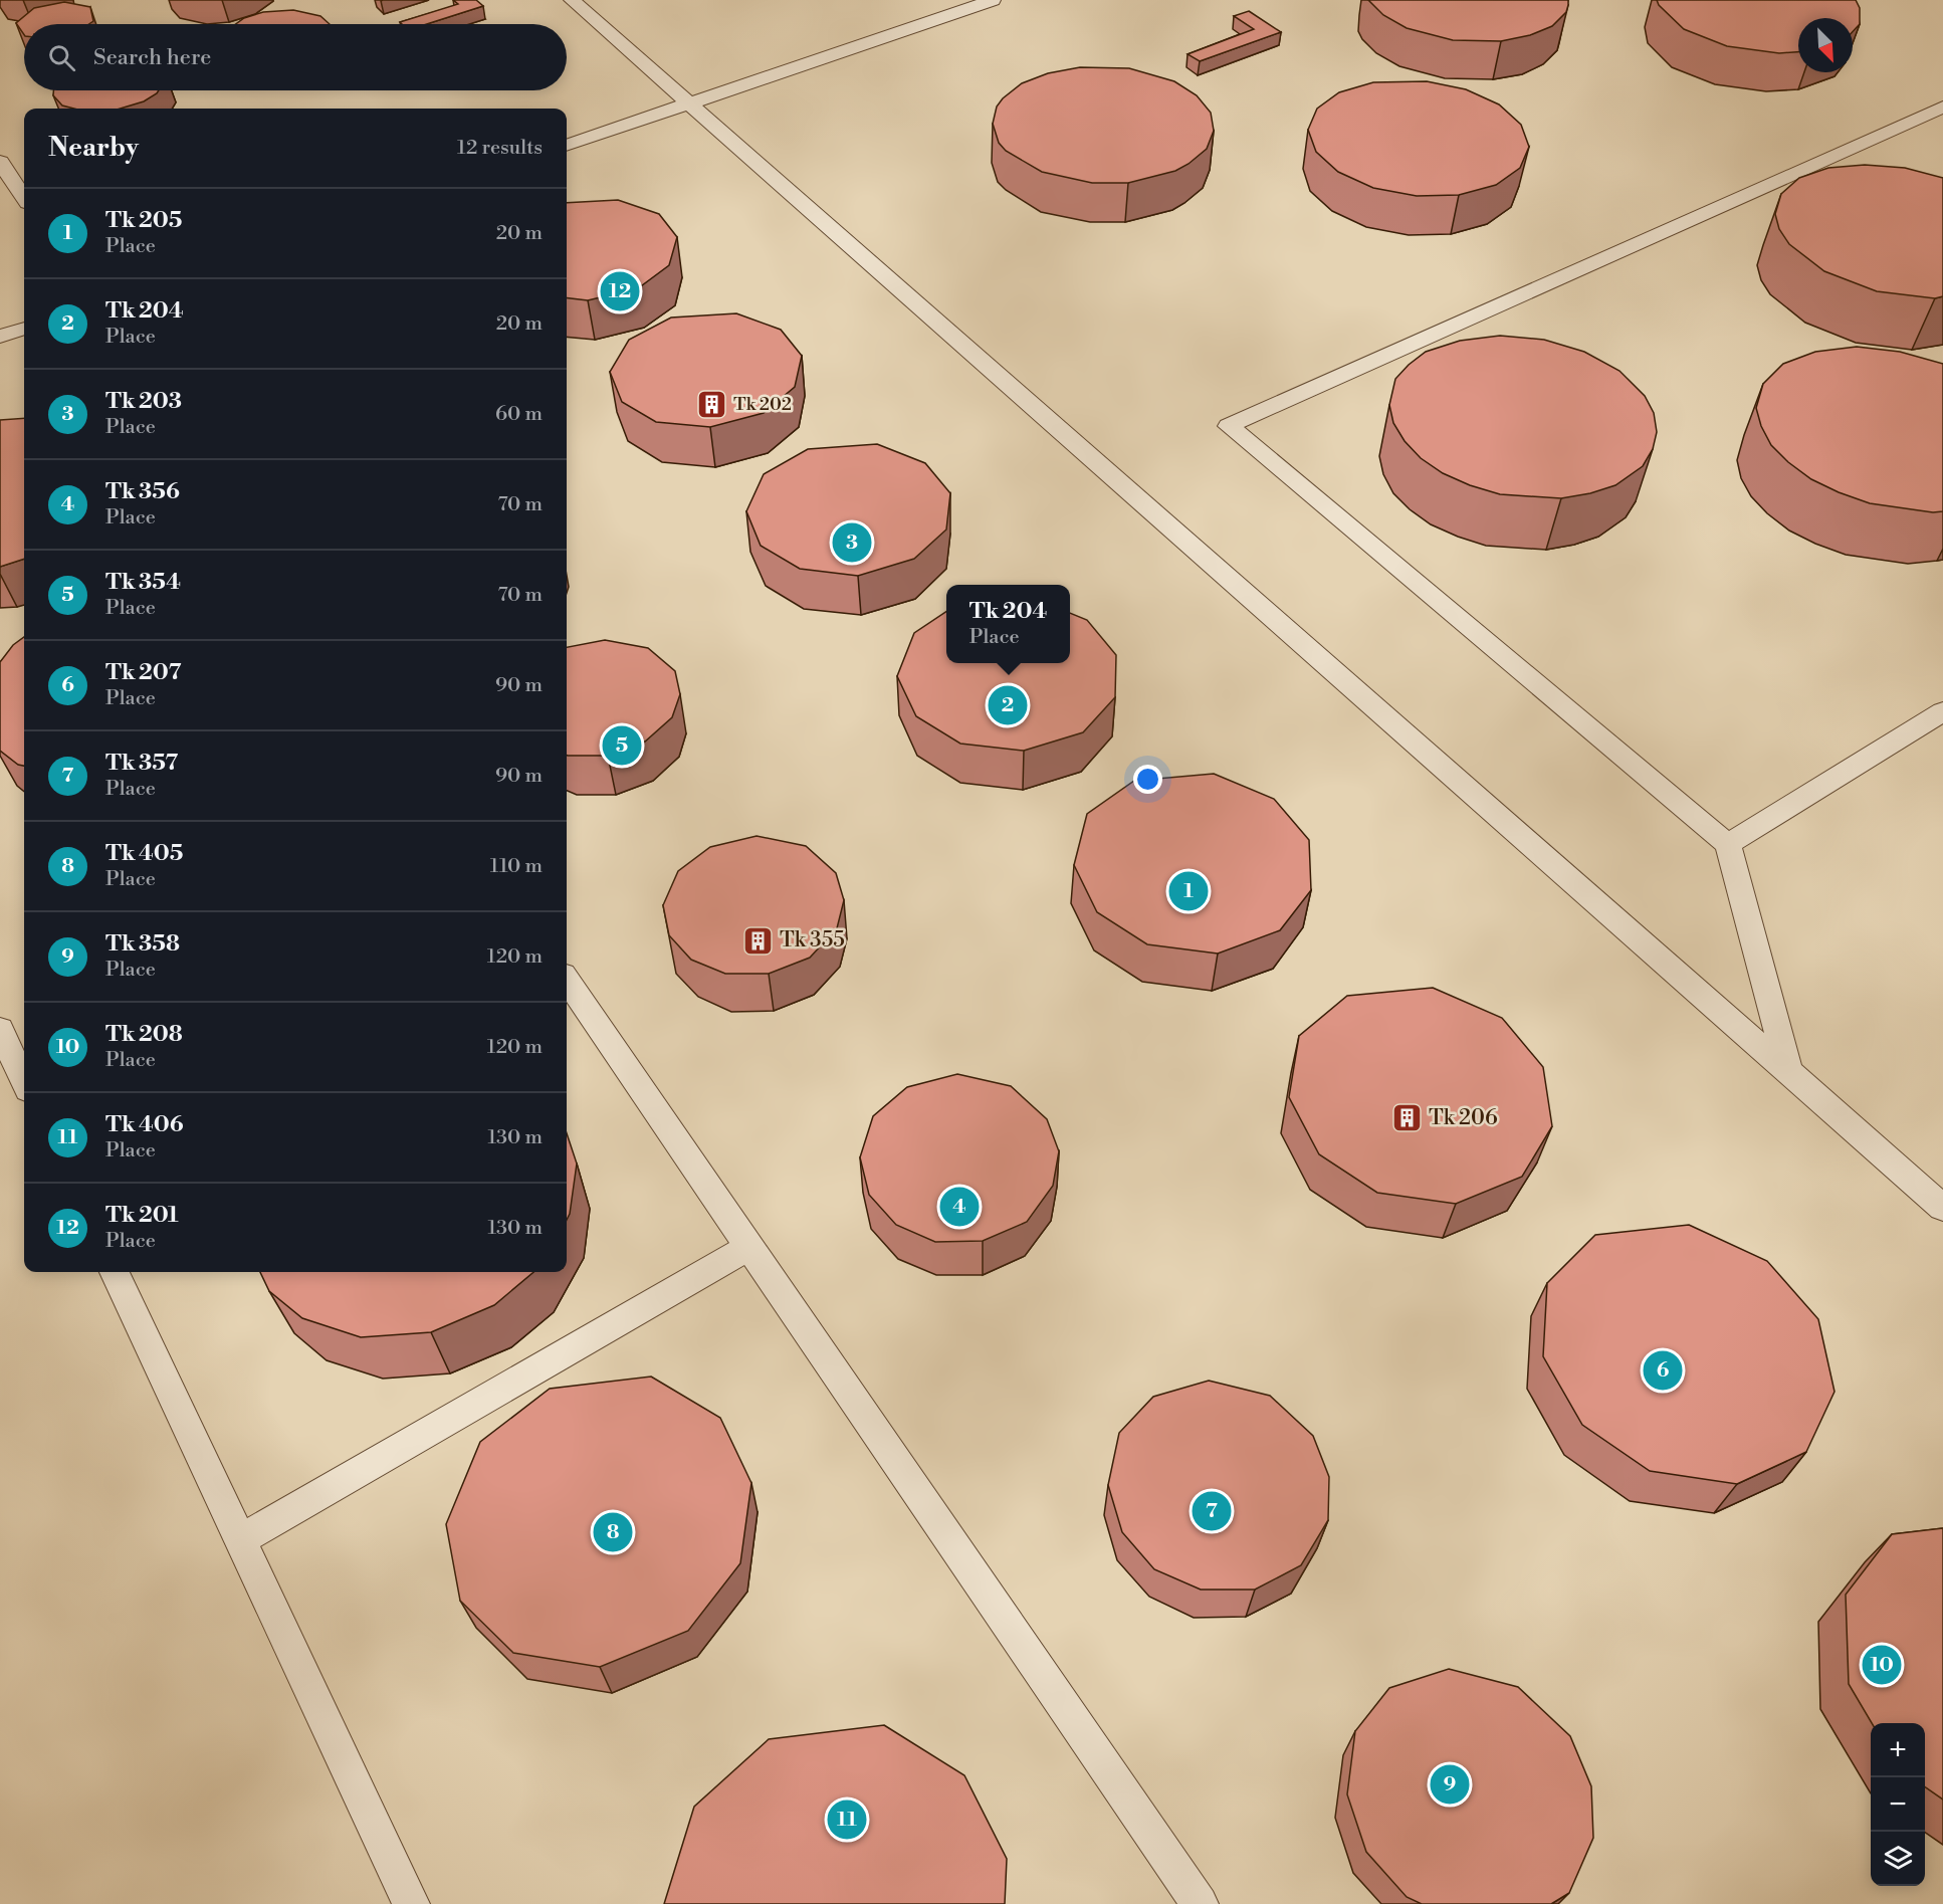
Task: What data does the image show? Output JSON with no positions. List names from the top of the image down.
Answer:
{
  "places": {
    "building": ["Tk 202", "Tk 355", "Tk 206"]
  },
  "north": "bottom right",
  "page": {
    "search": "Search here",
    "heading": ["Nearby", "12 results"],
    "list": [
      {
        "mark": "1",
        "name": "Tk 205",
        "note": "Place",
        "value": "20 m"
      },
      {
        "mark": "2",
        "name": "Tk 204",
        "note": "Place",
        "value": "20 m"
      },
      {
        "mark": "3",
        "name": "Tk 203",
        "note": "Place",
        "value": "60 m"
      },
      {
        "mark": "4",
        "name": "Tk 356",
        "note": "Place",
        "value": "70 m"
      },
      {
        "mark": "5",
        "name": "Tk 354",
        "note": "Place",
        "value": "70 m"
      },
      {
        "mark": "6",
        "name": "Tk 207",
        "note": "Place",
        "value": "90 m"
      },
      {
        "mark": "7",
        "name": "Tk 357",
        "note": "Place",
        "value": "90 m"
      },
      {
        "mark": "8",
        "name": "Tk 405",
        "note": "Place",
        "value": "110 m"
      },
      {
        "mark": "9",
        "name": "Tk 358",
        "note": "Place",
        "value": "120 m"
      },
      {
        "mark": "10",
        "name": "Tk 208",
        "note": "Place",
        "value": "120 m"
      },
      {
        "mark": "11",
        "name": "Tk 406",
        "note": "Place",
        "value": "130 m"
      },
      {
        "mark": "12",
        "name": "Tk 201",
        "note": "Place",
        "value": "130 m"
      }
    ],
    "pins": [
      "12",
      "3",
      "2",
      "5",
      "1",
      "4",
      "6",
      "7",
      "8",
      "10",
      "9",
      "11"
    ],
    "popup": ["Tk 204", "Place"],
    "map_buttons": ["+", "−"]
  }
}
